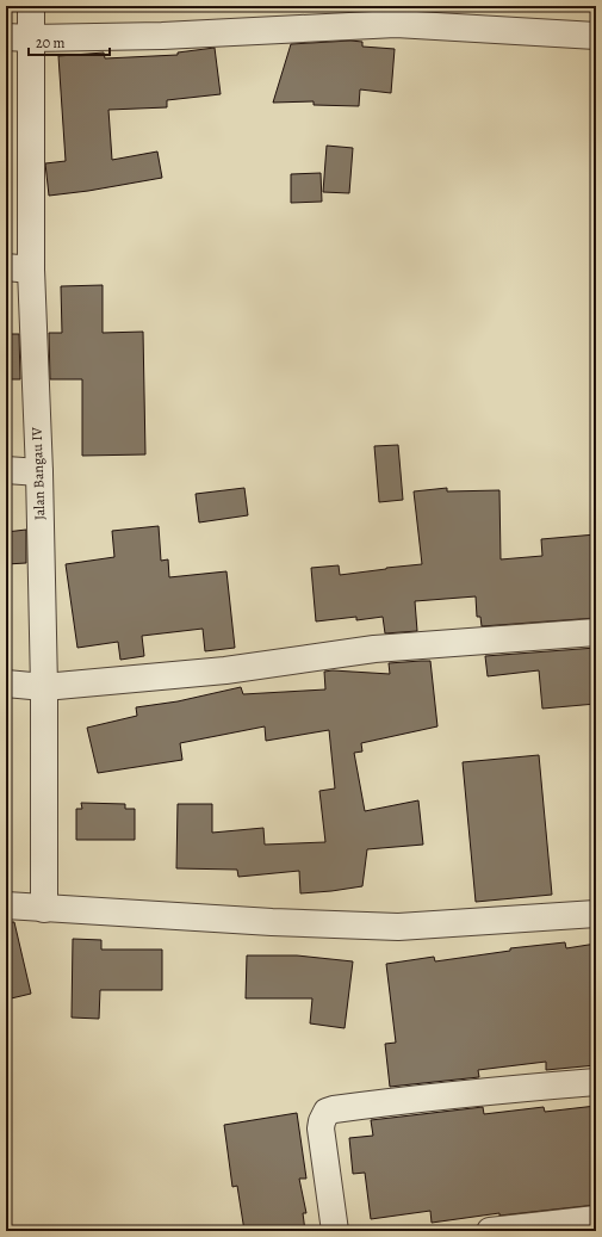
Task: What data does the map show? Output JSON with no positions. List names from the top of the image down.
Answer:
{
  "streets": {
    "street": ["Jalan Bangau IV"]
  },
  "scale_bar": "20 m"
}
